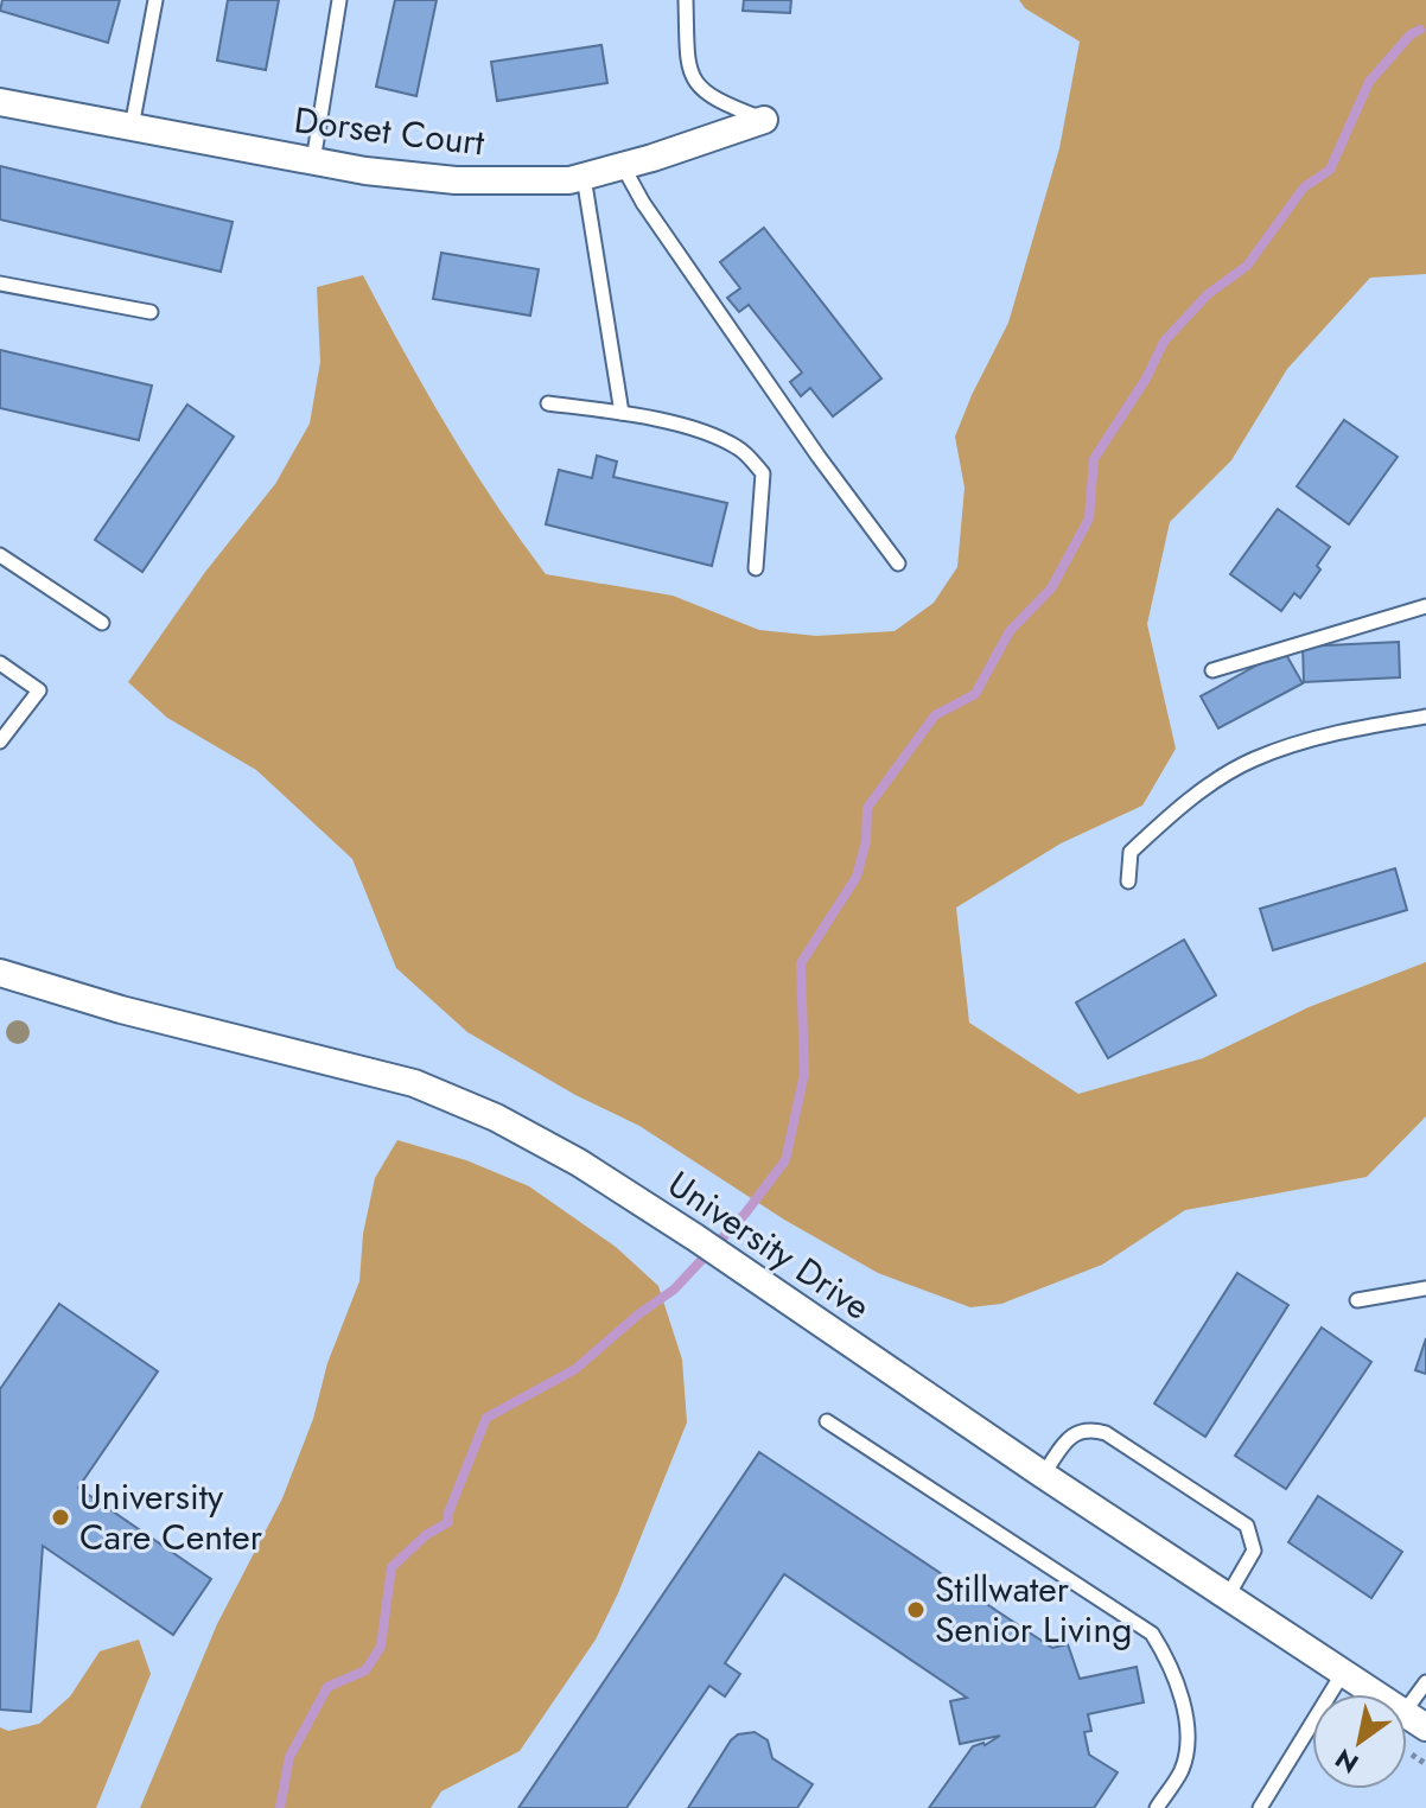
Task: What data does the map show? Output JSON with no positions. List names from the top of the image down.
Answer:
{
  "streets": {
    "street": ["Dorset Court", "University Drive"]
  },
  "places": ["University Care Center", "Stillwater Senior Living"],
  "north": "bottom left"
}
